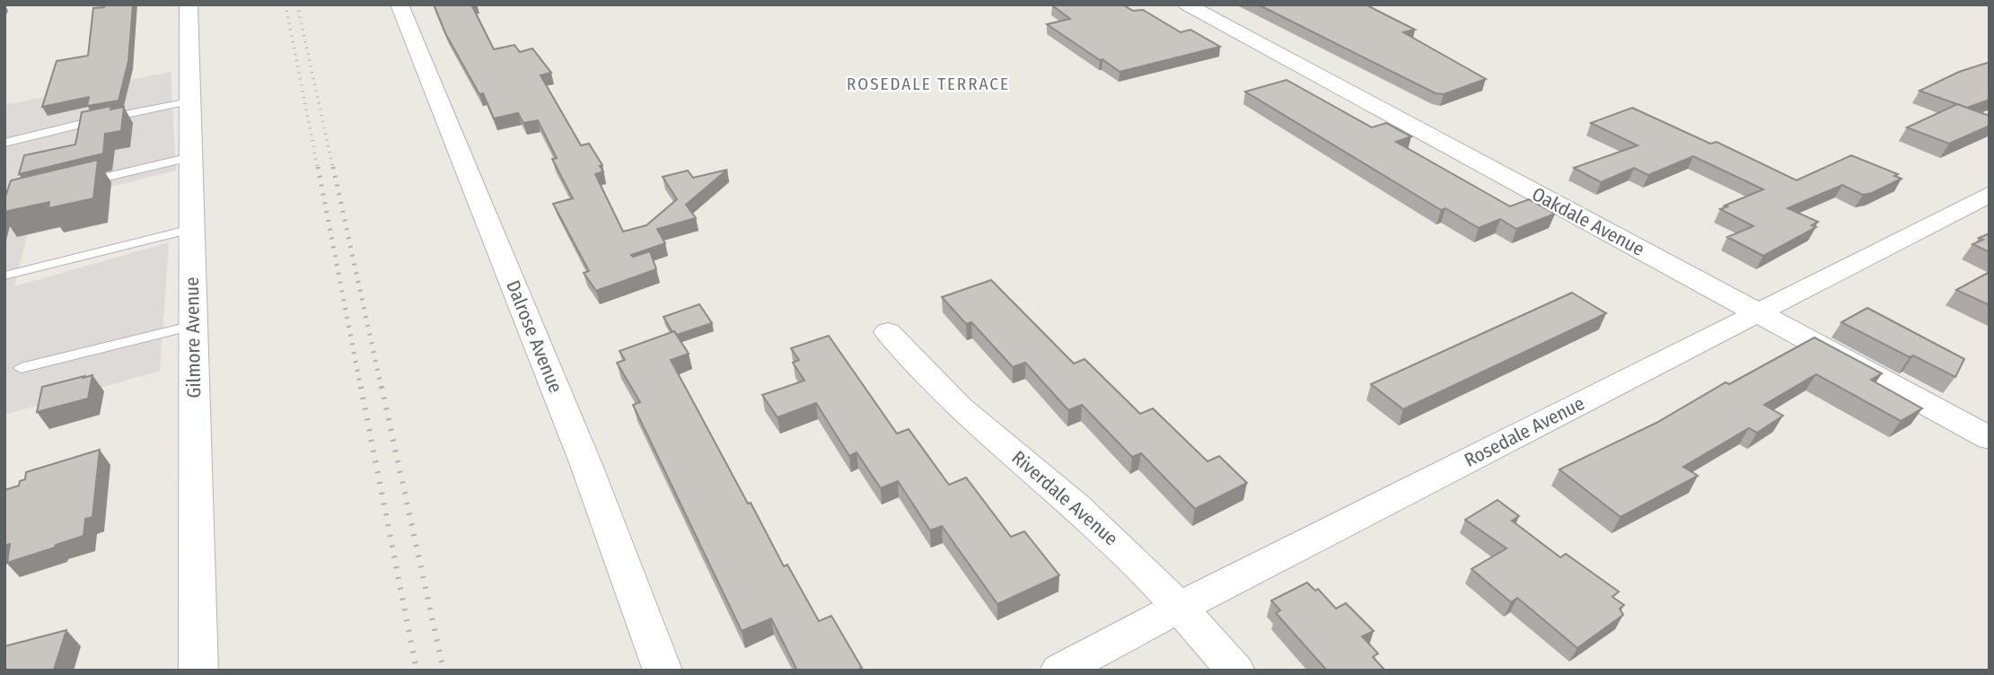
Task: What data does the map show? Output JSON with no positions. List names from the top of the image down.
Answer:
{
  "streets": {
    "street": [
      "Oakdale Avenue",
      "Dalrose Avenue",
      "Gilmore Avenue",
      "Rosedale Avenue",
      "Riverdale Avenue"
    ]
  },
  "crossings": [
    ["Oakdale Avenue", "Rosedale Avenue"],
    ["Rosedale Avenue", "Riverdale Avenue"]
  ],
  "districts": ["ROSEDALE TERRACE"]
}
